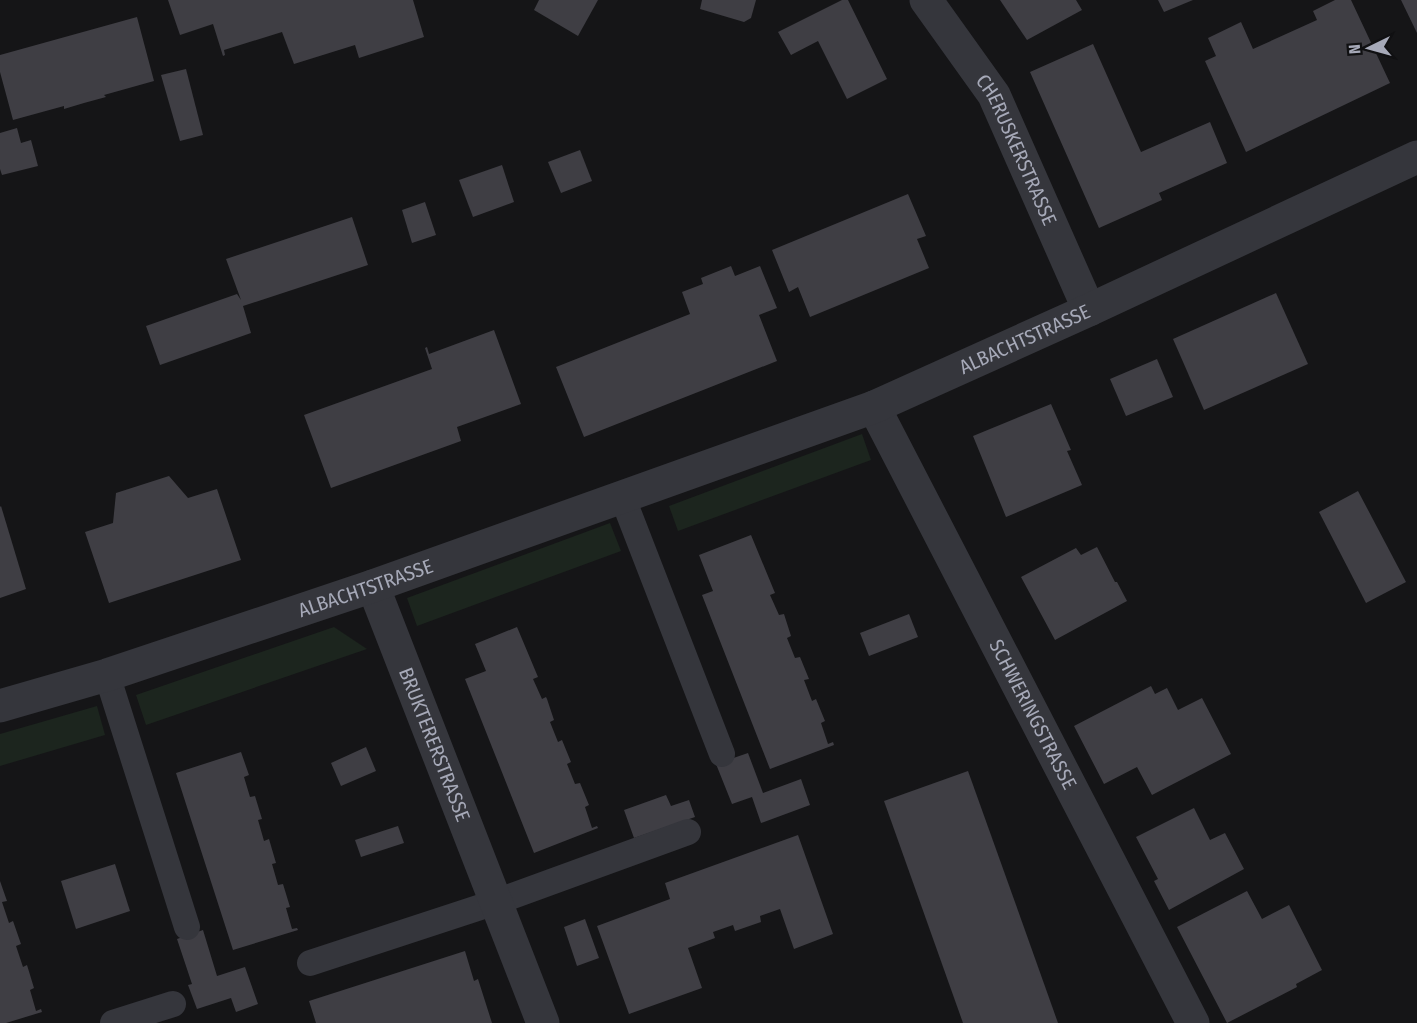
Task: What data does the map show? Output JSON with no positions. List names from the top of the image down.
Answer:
{
  "streets": {
    "street": [
      "CHERUSKERSTRASSE",
      "ALBACHTSTRASSE",
      "SCHWERINGSTRASSE",
      "BRUKTERERSTRASSE"
    ]
  },
  "crossings": [
    ["CHERUSKERSTRASSE", "ALBACHTSTRASSE"],
    ["ALBACHTSTRASSE", "SCHWERINGSTRASSE"],
    ["ALBACHTSTRASSE", "BRUKTERERSTRASSE"]
  ],
  "north": "left"
}
